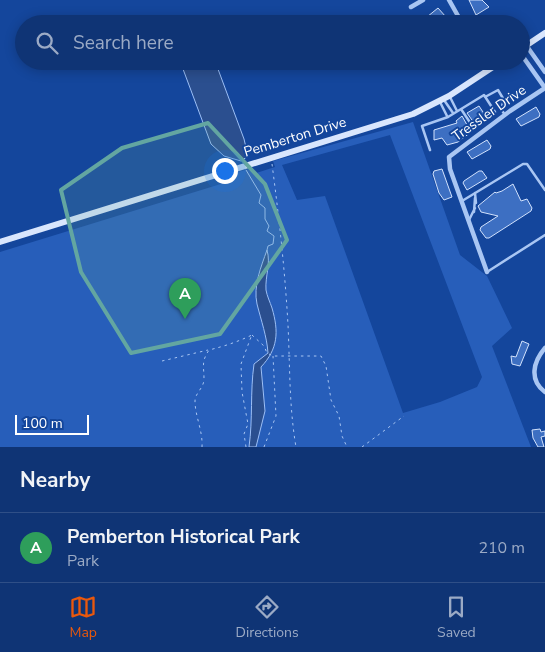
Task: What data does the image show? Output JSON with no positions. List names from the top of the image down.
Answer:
{
  "streets": {
    "street": ["Tressler Drive", "Pemberton Drive"]
  },
  "scale_bar": "100 m",
  "page": {
    "search": "Search here",
    "pins": "A",
    "scale": "100 m",
    "heading": "Nearby",
    "list": [
      {
        "mark": "A",
        "name": "Pemberton Historical Park",
        "note": "Park",
        "value": "210 m"
      }
    ],
    "nav": ["Map", "Directions", "Saved"]
  }
}
